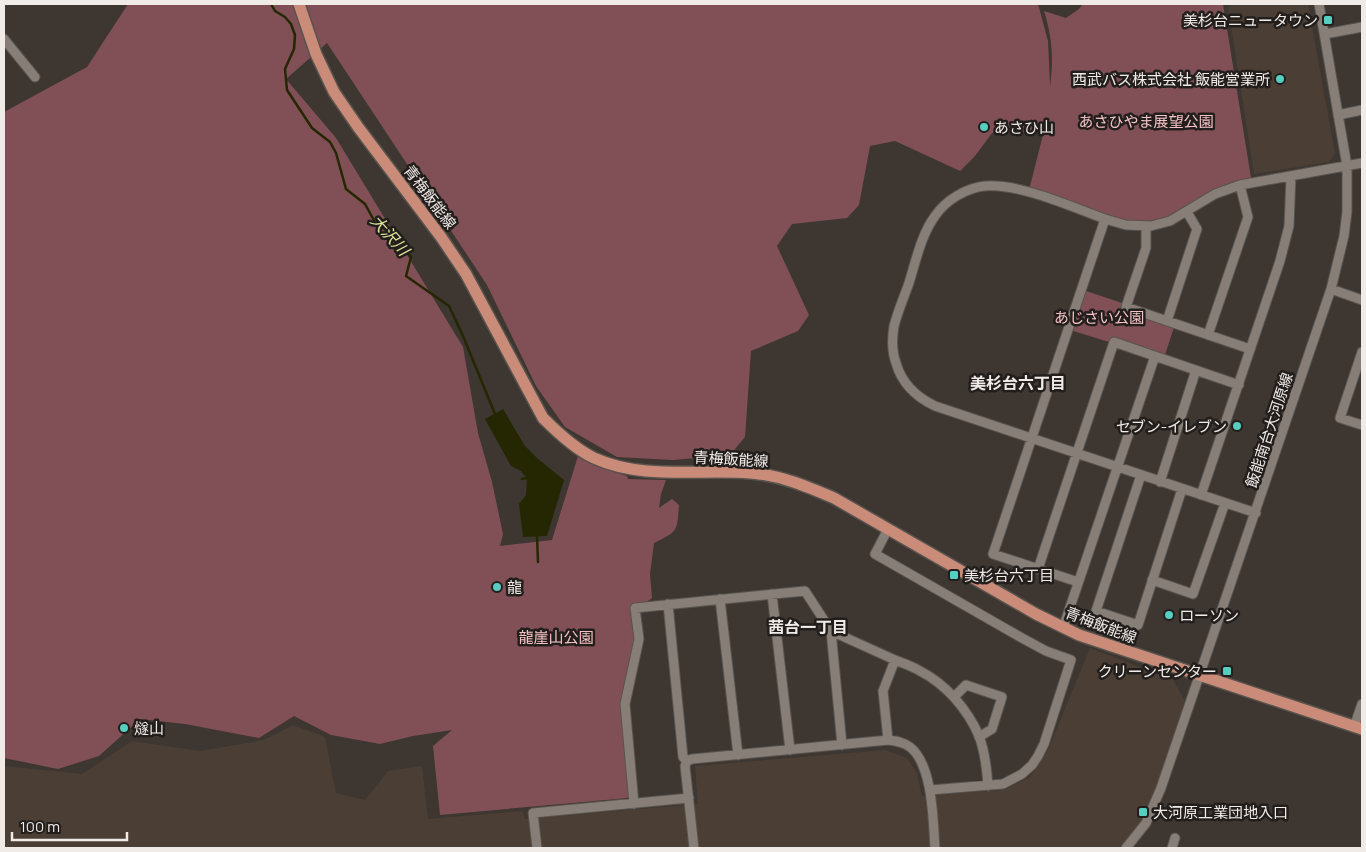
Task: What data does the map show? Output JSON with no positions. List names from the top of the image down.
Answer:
{
  "streets": {
    "main road": ["青梅飯能線"],
    "street": ["飯能南台大河原線"]
  },
  "crossings": [
    ["青梅飯能線", "飯能南台大河原線"]
  ],
  "districts": ["美杉台六丁目", "茜台一丁目"],
  "water": ["大沢川"],
  "parks": ["あさひやま展望公園", "あじさい公園", "龍崖山公園"],
  "places": {
    "transit": [
      "美杉台ニュータウン",
      "美杉台六丁目",
      "クリーンセンター",
      "大河原工業団地入口"
    ],
    "other": [
      "西武バス株式会社 飯能営業所",
      "あさひ山",
      "セブン-イレブン",
      "龍",
      "ローソン",
      "燧山"
    ]
  },
  "scale_bar": "100 m"
}
